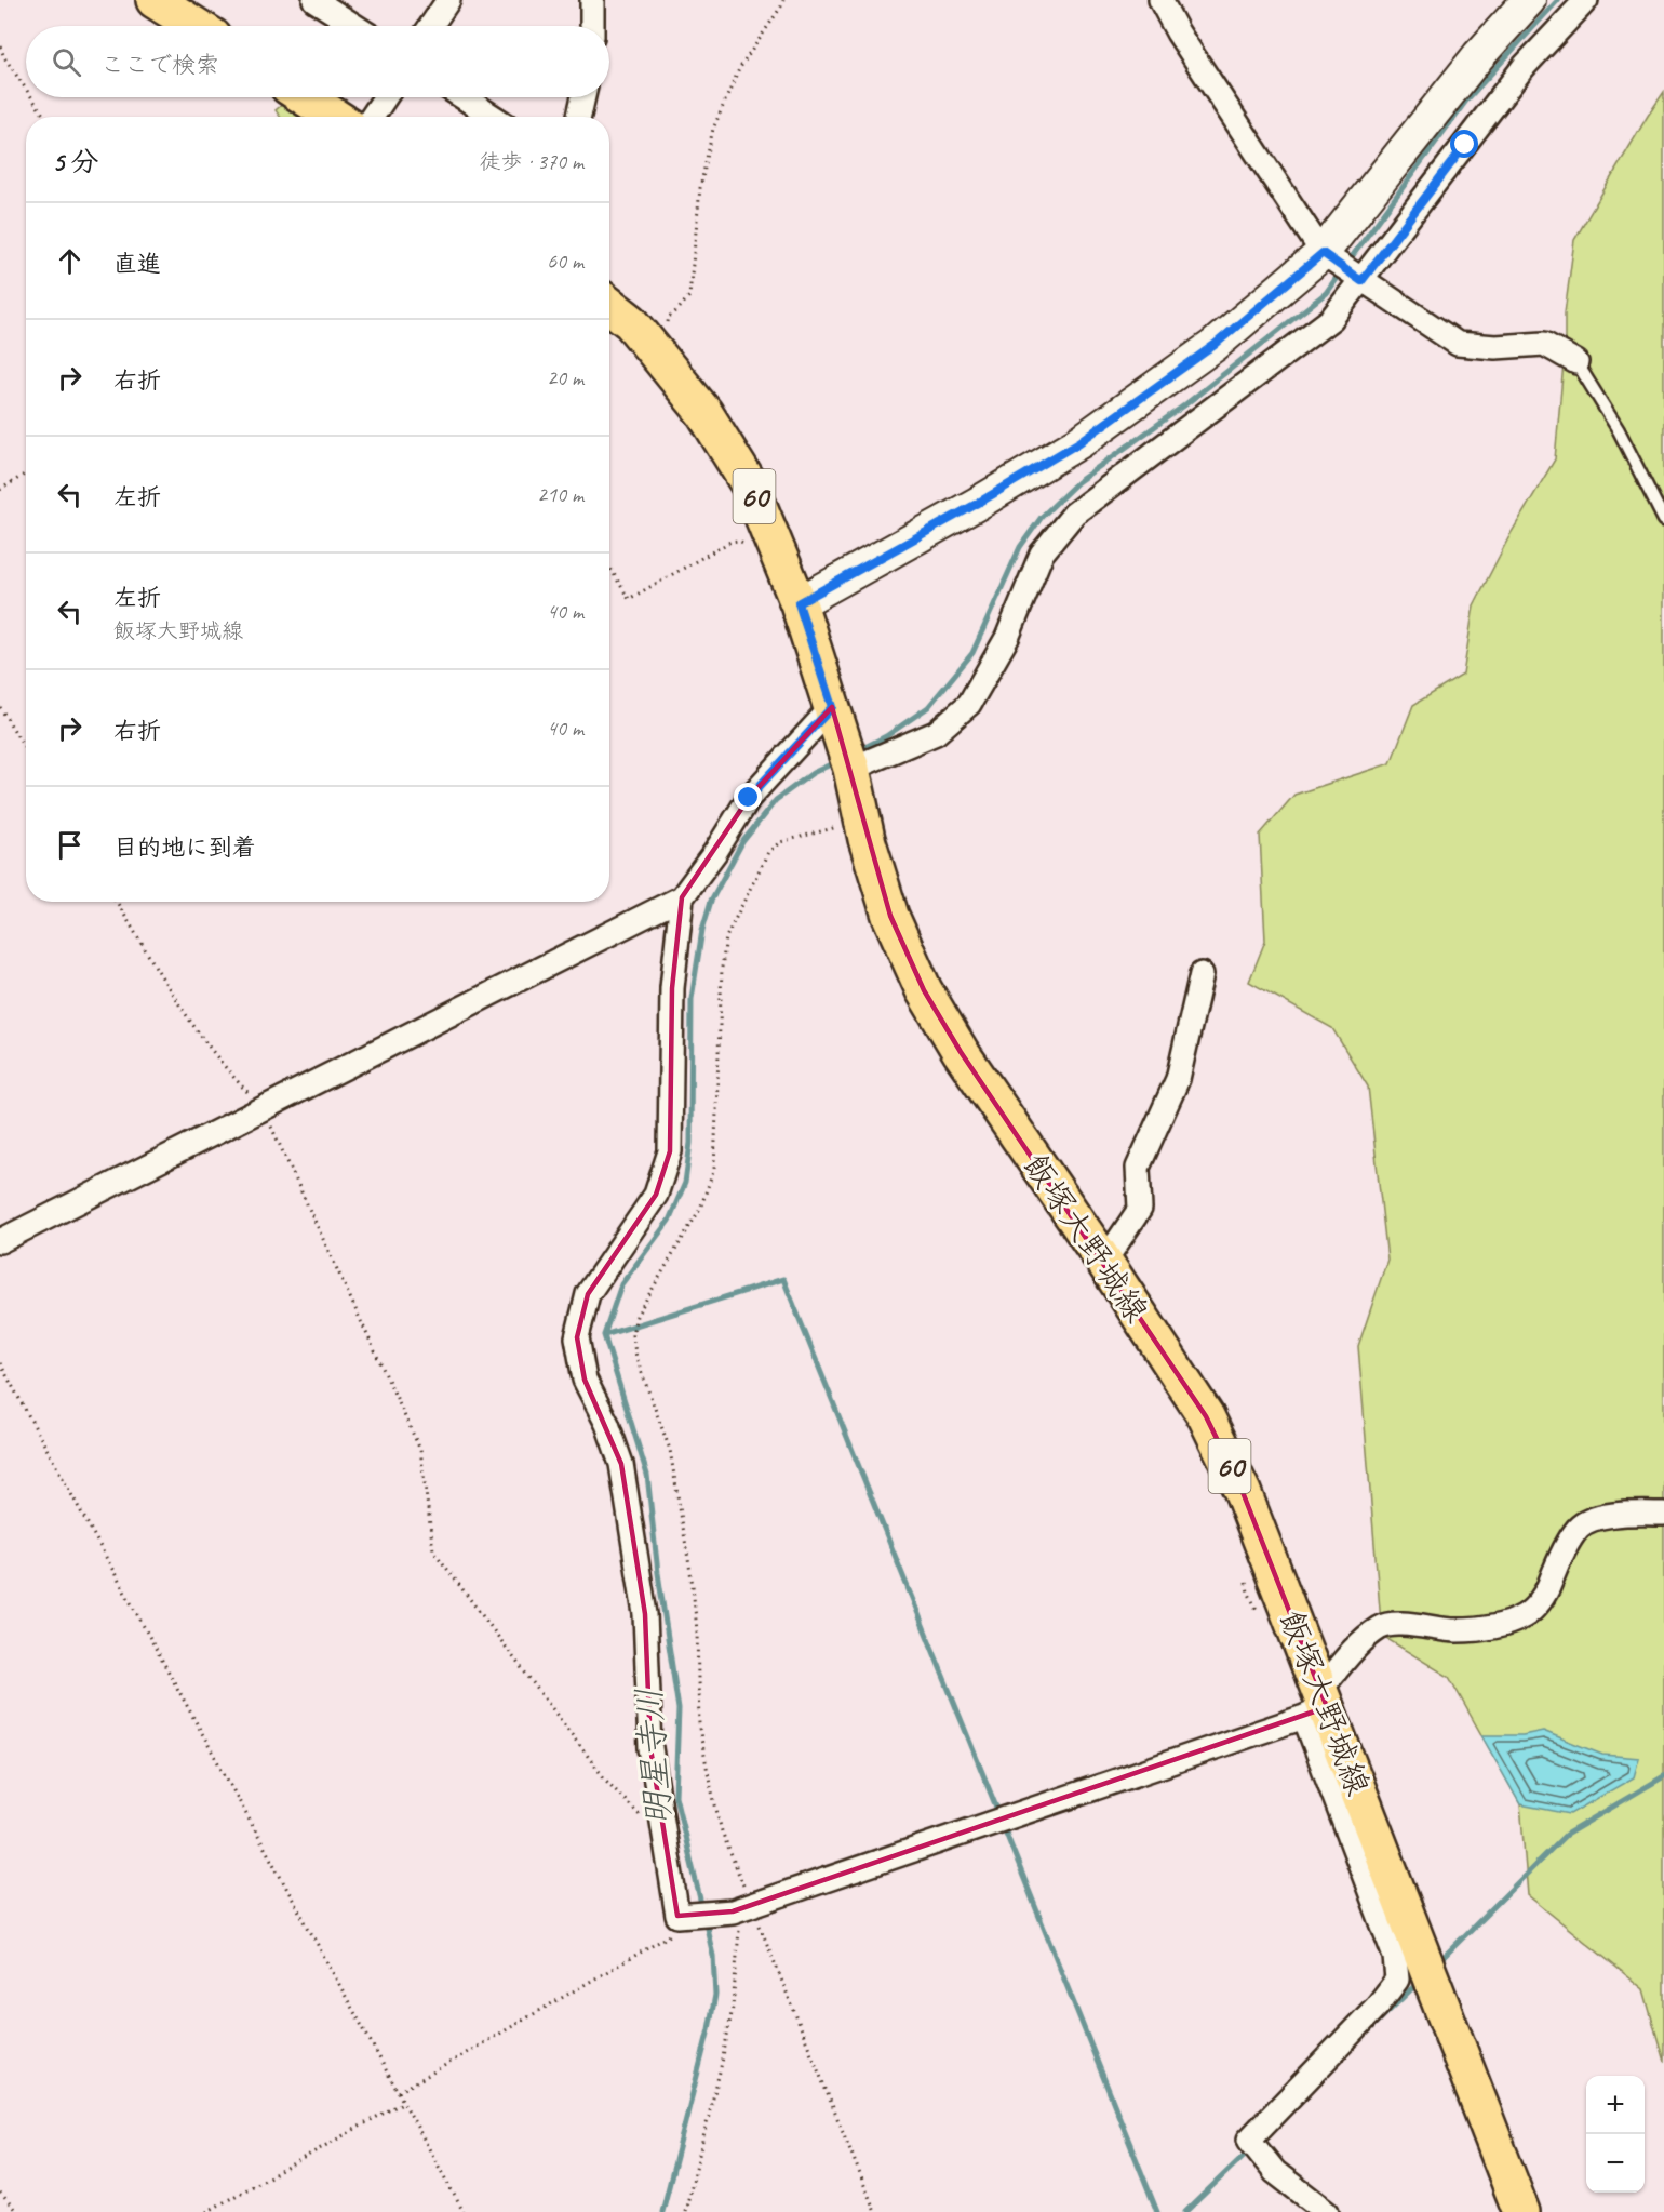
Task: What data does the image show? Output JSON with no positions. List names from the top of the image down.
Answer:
{
  "streets": {
    "main road": ["60", "飯塚大野城線"]
  },
  "water": ["明星寺川"],
  "page": {
    "search": "ここで検索",
    "heading": ["5 分", "徒歩 · 370 m"],
    "list": [
      ["直進", "60 m"],
      ["右折", "20 m"],
      ["左折", "210 m"],
      ["左折", "飯塚大野城線", "40 m"],
      ["右折", "40 m"],
      "目的地に到着"
    ],
    "map_buttons": ["+", "−"]
  }
}
